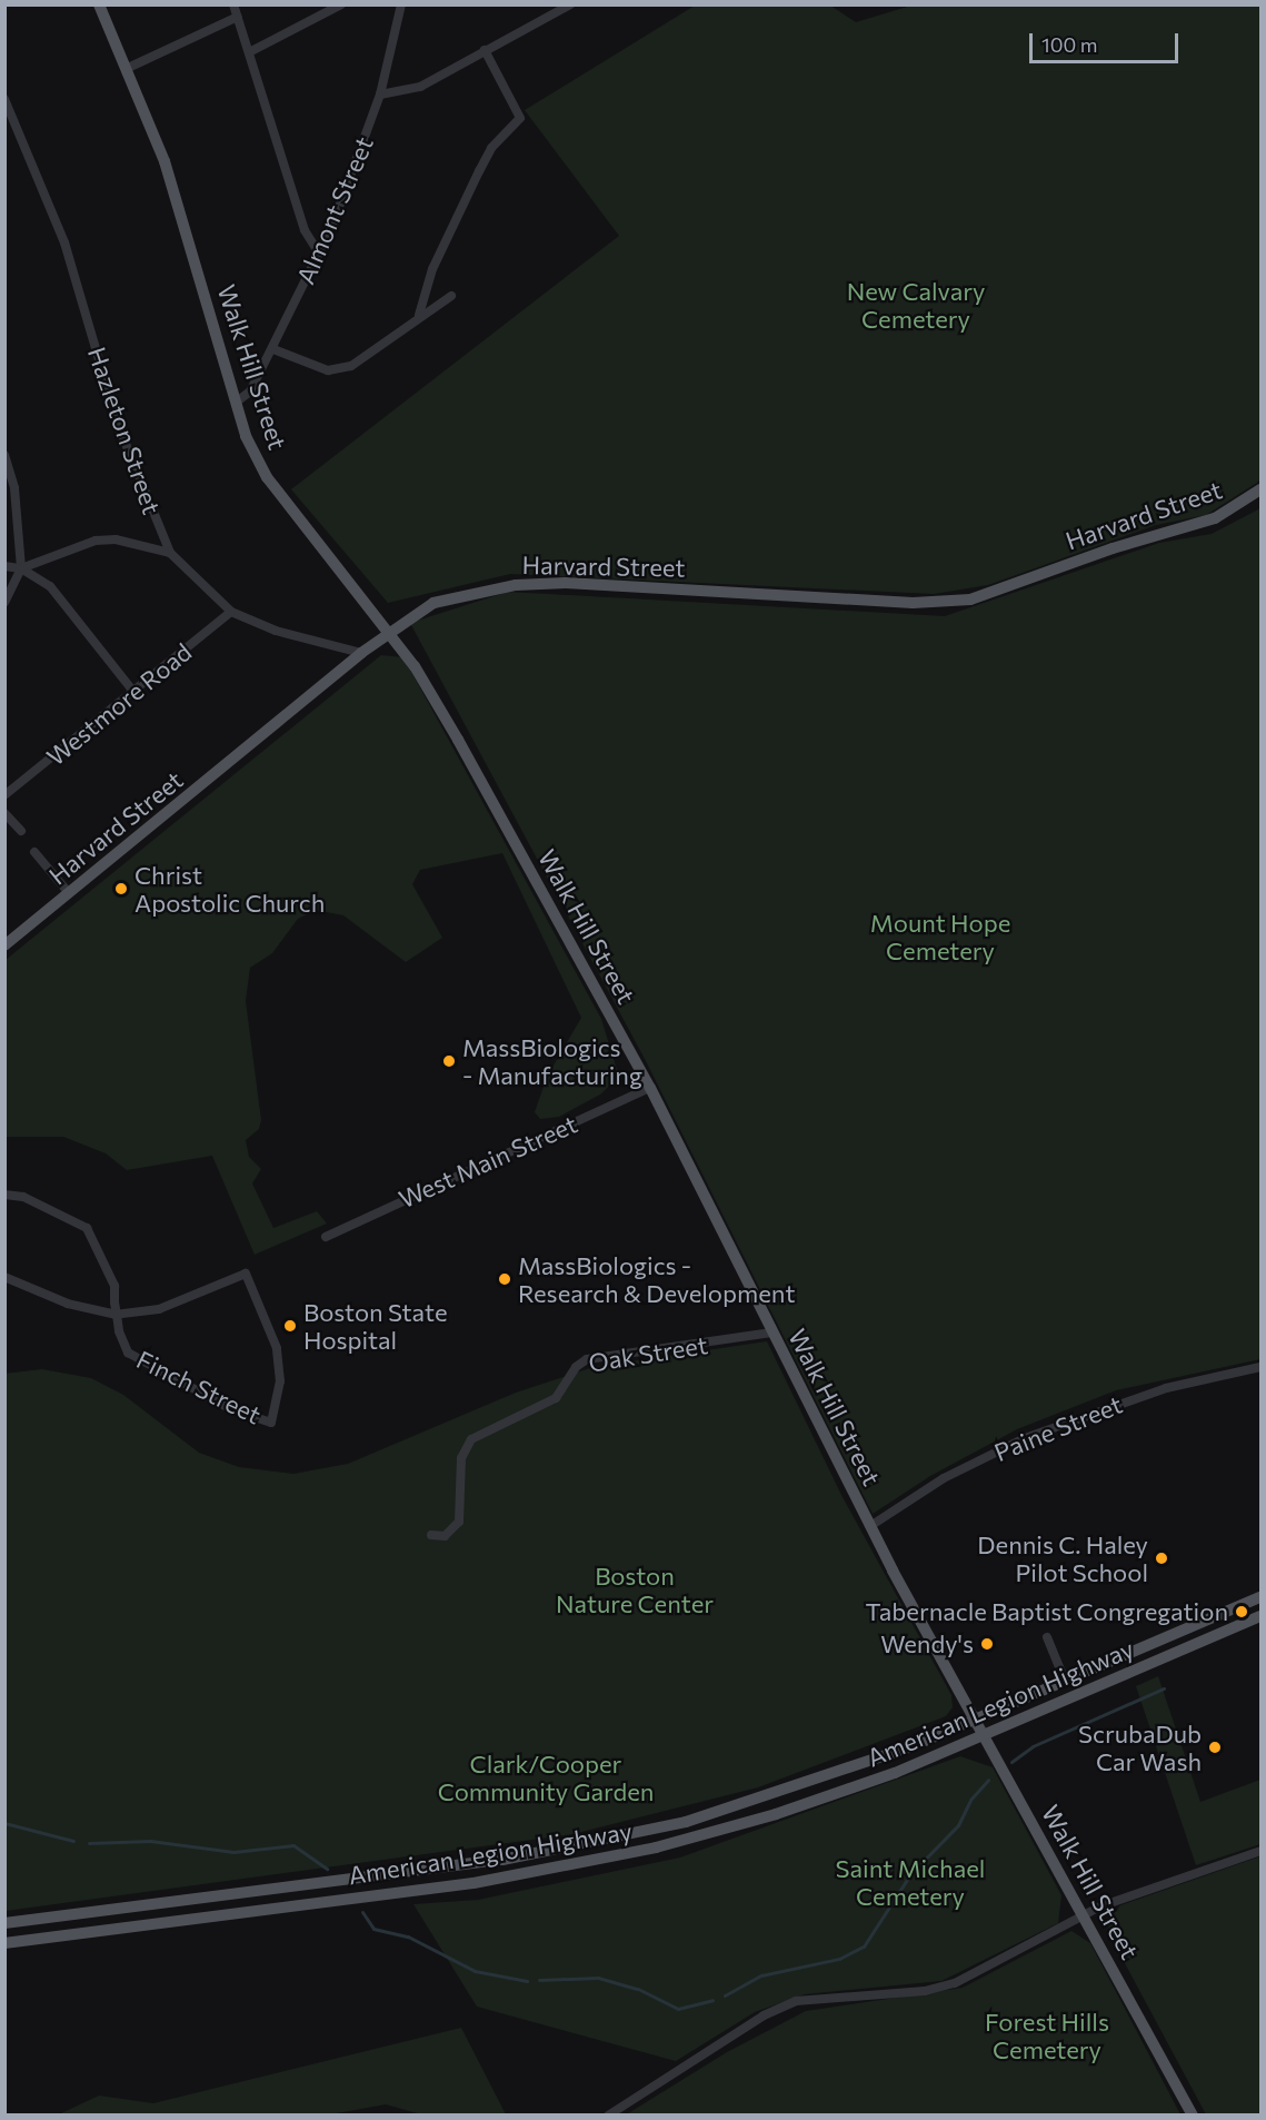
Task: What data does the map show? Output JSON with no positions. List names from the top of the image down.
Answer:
{
  "streets": {
    "main road": ["Walk Hill Street", "Harvard Street", "American Legion Highway"],
    "street": [
      "Almont Street",
      "Hazleton Street",
      "Westmore Road",
      "West Main Street",
      "Oak Street",
      "Finch Street",
      "Paine Street"
    ]
  },
  "crossings": [
    ["Almont Street", "Walk Hill Street"],
    ["Walk Hill Street", "Harvard Street"],
    ["Walk Hill Street", "West Main Street"],
    ["Walk Hill Street", "Oak Street"],
    ["Walk Hill Street", "Paine Street"],
    ["Walk Hill Street", "American Legion Highway"],
    ["Hazleton Street", "Harvard Street"],
    ["Hazleton Street", "Westmore Road"]
  ],
  "parks": [
    "New Calvary Cemetery",
    "Mount Hope Cemetery",
    "Boston Nature Center",
    "Clark/Cooper Community Garden",
    "Saint Michael Cemetery",
    "Forest Hills Cemetery"
  ],
  "places": [
    "Christ Apostolic Church",
    "MassBiologics - Manufacturing",
    "MassBiologics - Research & Development",
    "Boston State Hospital",
    "Dennis C. Haley Pilot School",
    "Tabernacle Baptist Congregation",
    "Wendy's",
    "ScrubaDub Car Wash"
  ],
  "scale_bar": "100 m"
}
